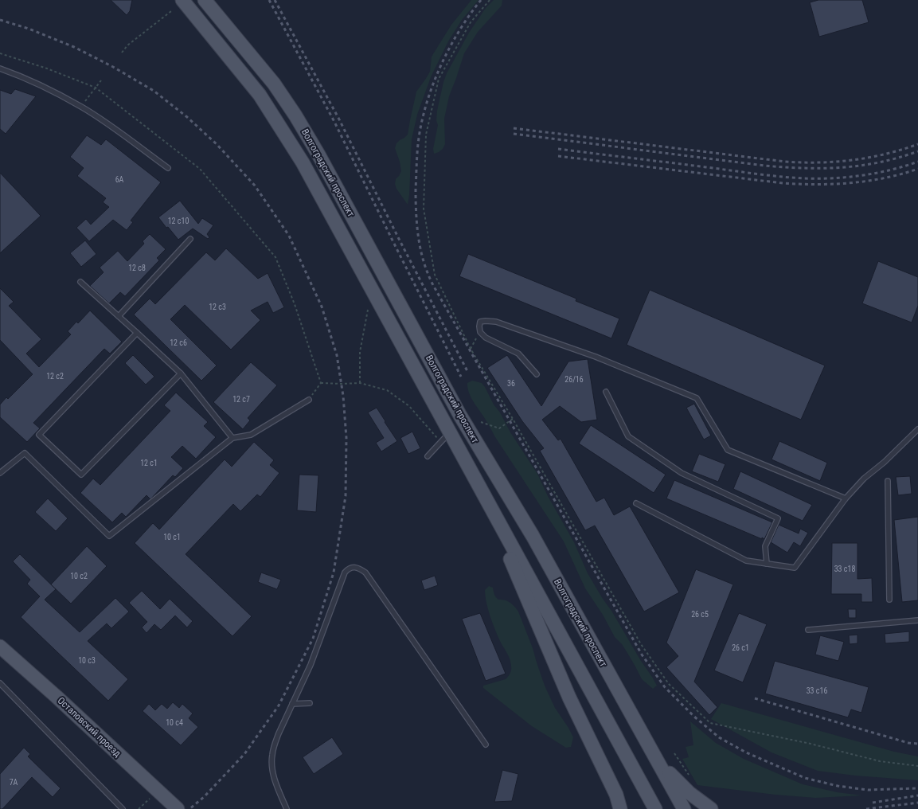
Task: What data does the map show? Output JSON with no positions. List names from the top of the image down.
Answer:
{
  "streets": {
    "main road": ["Волгоградский проспект", "Остаповский проезд"]
  },
  "house_numbers": [
    "6А",
    "12 с10",
    "12 с8",
    "12 с3",
    "12 с6",
    "12 с2",
    "26/16",
    "36",
    "12 с7",
    "12 с1",
    "10 с1",
    "33 с18",
    "10 с2",
    "26 с5",
    "26 с1",
    "10 с3",
    "33 с16",
    "10 с4",
    "7А"
  ]
}
